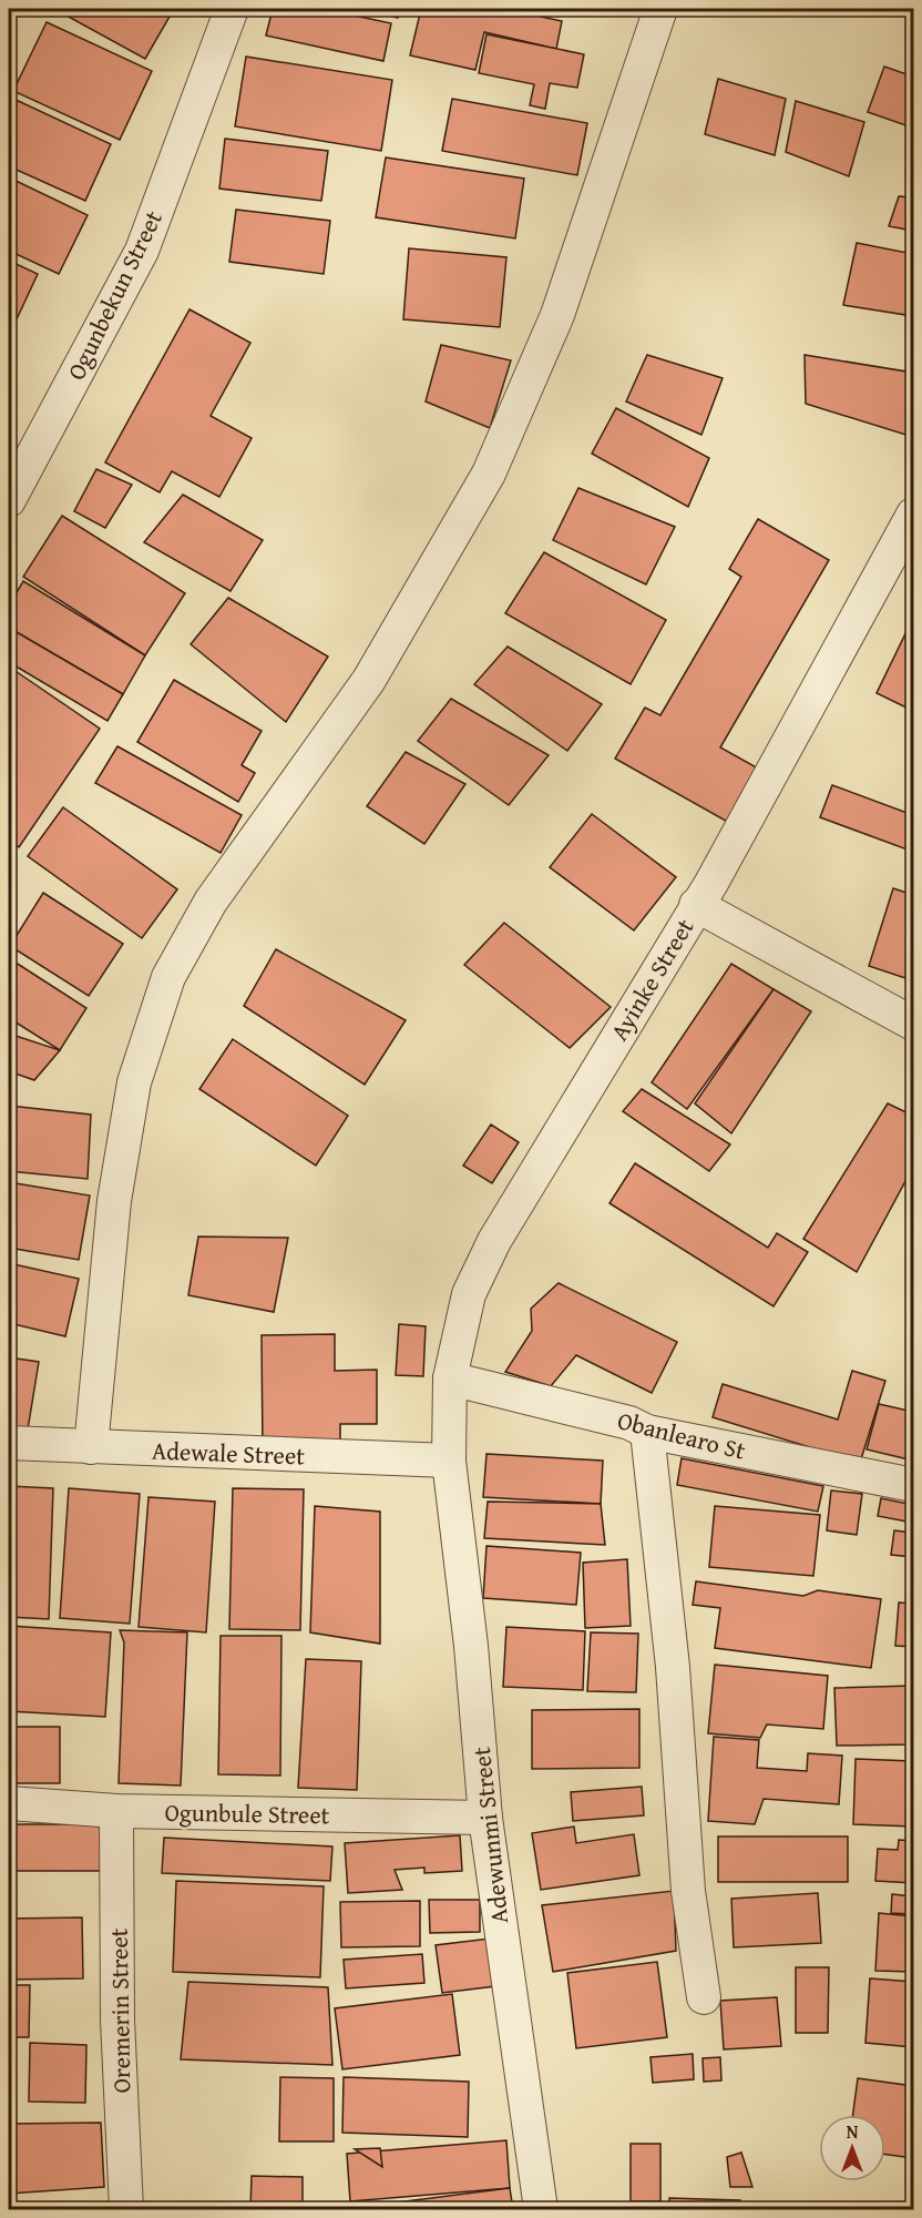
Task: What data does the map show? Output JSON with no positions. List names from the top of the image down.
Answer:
{
  "streets": {
    "street": [
      "Ogunbekun Street",
      "Ayinke Street",
      "Obanlearo St",
      "Adewale Street",
      "Ogunbule Street",
      "Adewunmi Street",
      "Oremerin Street"
    ]
  },
  "crossings": [
    ["Ayinke Street", "Obanlearo St"],
    ["Ayinke Street", "Adewale Street"],
    ["Ayinke Street", "Adewunmi Street"],
    ["Adewale Street", "Adewunmi Street"],
    ["Ogunbule Street", "Adewunmi Street"],
    ["Ogunbule Street", "Oremerin Street"]
  ],
  "north": "top"
}
